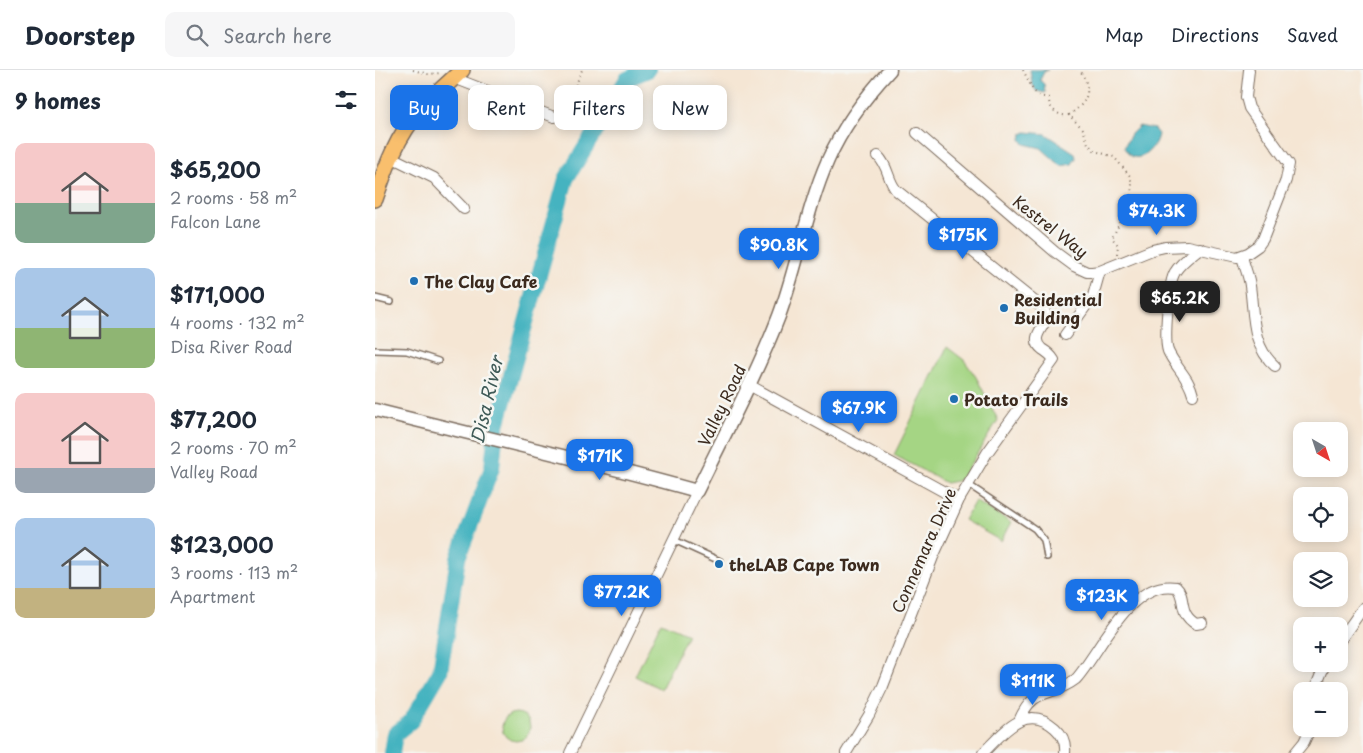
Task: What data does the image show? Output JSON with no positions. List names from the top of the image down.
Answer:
{
  "streets": {
    "street": ["Kestrel Way", "Valley Road", "Connemara Drive"]
  },
  "water": ["Disa River"],
  "places": [
    "The Clay Cafe",
    "Residential Building",
    "Potato Trails",
    "theLAB Cape Town"
  ],
  "north": "bottom right",
  "page": {
    "header": "Doorstep",
    "search": "Search here",
    "nav": ["Map", "Directions", "Saved"],
    "heading": "9 homes",
    "chip": [
      "Buy",
      "Rent",
      "Filters",
      "New"
    ],
    "list": [
      {
        "name": "$65,200",
        "note": "2 rooms · 58 m² · Falcon Lane"
      },
      {
        "name": "$171,000",
        "note": "4 rooms · 132 m² · Disa River Road"
      },
      {
        "name": "$77,200",
        "note": "2 rooms · 70 m² · Valley Road"
      },
      {
        "name": "$123,000",
        "note": "3 rooms · 113 m² · Apartment"
      }
    ],
    "price": [
      "$74.3K",
      "$175K",
      "$90.8K",
      "$65.2K",
      "$67.9K",
      "$171K",
      "$77.2K",
      "$123K",
      "$111K"
    ],
    "map_buttons": ["+", "−"]
  }
}
